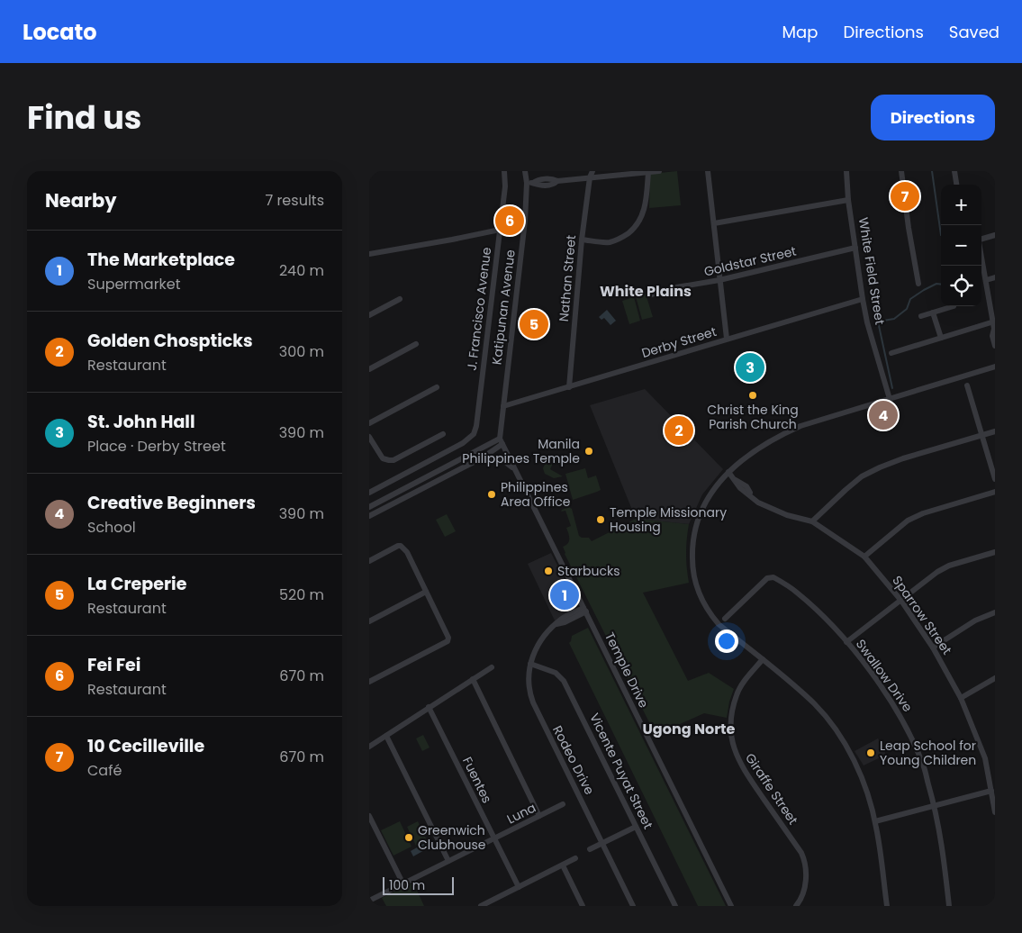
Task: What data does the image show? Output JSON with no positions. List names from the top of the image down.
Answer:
{
  "streets": {
    "street": [
      "Goldstar Street",
      "White Field Street",
      "Nathan Street",
      "Katipunan Avenue",
      "J. Francisco Avenue",
      "Derby Street",
      "Sparrow Street",
      "Temple Drive",
      "Swallow Drive",
      "Rodeo Drive",
      "Vicente Puyat Street",
      "Fuentes",
      "Giraffe Street",
      "Luna"
    ]
  },
  "crossings": [
    ["Goldstar Street", "White Field Street"],
    ["White Field Street", "Derby Street"],
    ["Nathan Street", "Derby Street"],
    ["Katipunan Avenue", "Derby Street"],
    ["Katipunan Avenue", "Temple Drive"],
    ["Temple Drive", "Rodeo Drive"],
    ["Rodeo Drive", "Vicente Puyat Street"],
    ["Fuentes", "Luna"]
  ],
  "districts": ["White Plains", "Ugong Norte"],
  "places": [
    "Christ the King Parish Church",
    "Manila Philippines Temple",
    "Philippines Area Office",
    "Temple Missionary Housing",
    "Starbucks",
    "Leap School for Young Children",
    "Greenwich Clubhouse"
  ],
  "scale_bar": "100 m",
  "page": {
    "header": "Locato",
    "nav": ["Map", "Directions", "Saved"],
    "title": "Find us",
    "buttons": "Directions",
    "heading": ["Nearby", "7 results"],
    "pins": [
      "7",
      "6",
      "5",
      "3",
      "4",
      "2",
      "1"
    ],
    "map_buttons": ["+", "−"],
    "list": [
      {
        "mark": "1",
        "name": "The Marketplace",
        "note": "Supermarket",
        "value": "240 m"
      },
      {
        "mark": "2",
        "name": "Golden Chospticks",
        "note": "Restaurant",
        "value": "300 m"
      },
      {
        "mark": "3",
        "name": "St. John Hall",
        "note": "Place · Derby Street",
        "value": "390 m"
      },
      {
        "mark": "4",
        "name": "Creative Beginners",
        "note": "School",
        "value": "390 m"
      },
      {
        "mark": "5",
        "name": "La Creperie",
        "note": "Restaurant",
        "value": "520 m"
      },
      {
        "mark": "6",
        "name": "Fei Fei",
        "note": "Restaurant",
        "value": "670 m"
      },
      {
        "mark": "7",
        "name": "10 Cecilleville",
        "note": "Café",
        "value": "670 m"
      }
    ],
    "scale": "100 m"
  }
}
